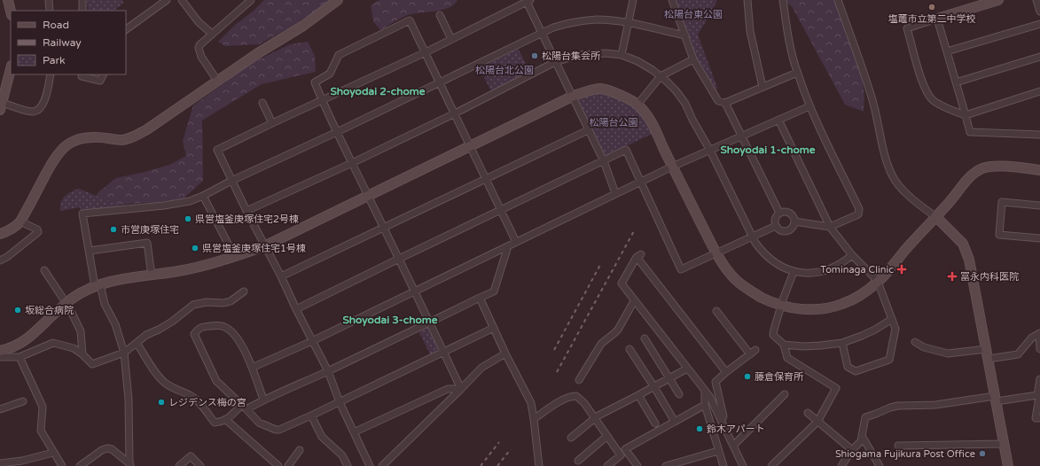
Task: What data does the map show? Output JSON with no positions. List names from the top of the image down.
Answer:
{
  "districts": ["Shoyodai 2-chome", "Shoyodai 1-chome", "Shoyodai 3-chome"],
  "parks": ["松陽台東公園", "松陽台北公園", "松陽台公園"],
  "places": {
    "other": [
      "塩竈市立第二中学校",
      "松陽台集会所",
      "県営塩釜庚塚住宅2号棟",
      "市営庚塚住宅",
      "県営塩釜庚塚住宅1号棟",
      "坂総合病院",
      "藤倉保育所",
      "レジデンス梅の宮",
      "鈴木アパート",
      "Shiogama Fujikura Post Office"
    ],
    "health": ["Tominaga Clinic", "冨永内科医院"]
  },
  "legend": ["Road", "Railway", "Park"]
}
